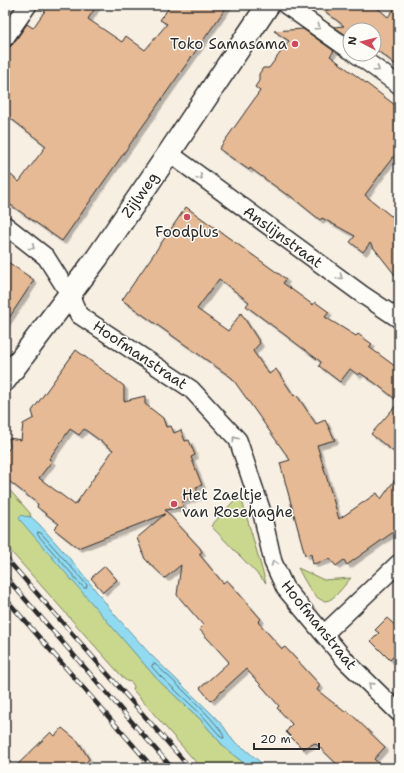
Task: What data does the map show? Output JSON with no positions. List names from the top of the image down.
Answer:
{
  "streets": {
    "main road": ["Zijlweg"],
    "street": ["Anslijnstraat", "Hoofmanstraat"]
  },
  "crossings": [
    ["Zijlweg", "Anslijnstraat"],
    ["Zijlweg", "Hoofmanstraat"]
  ],
  "one_way": ["Anslijnstraat"],
  "places": ["Toko Samasama", "Foodplus", "Het Zaeltje van Rosehaghe"],
  "scale_bar": "20 m",
  "north": "left"
}
